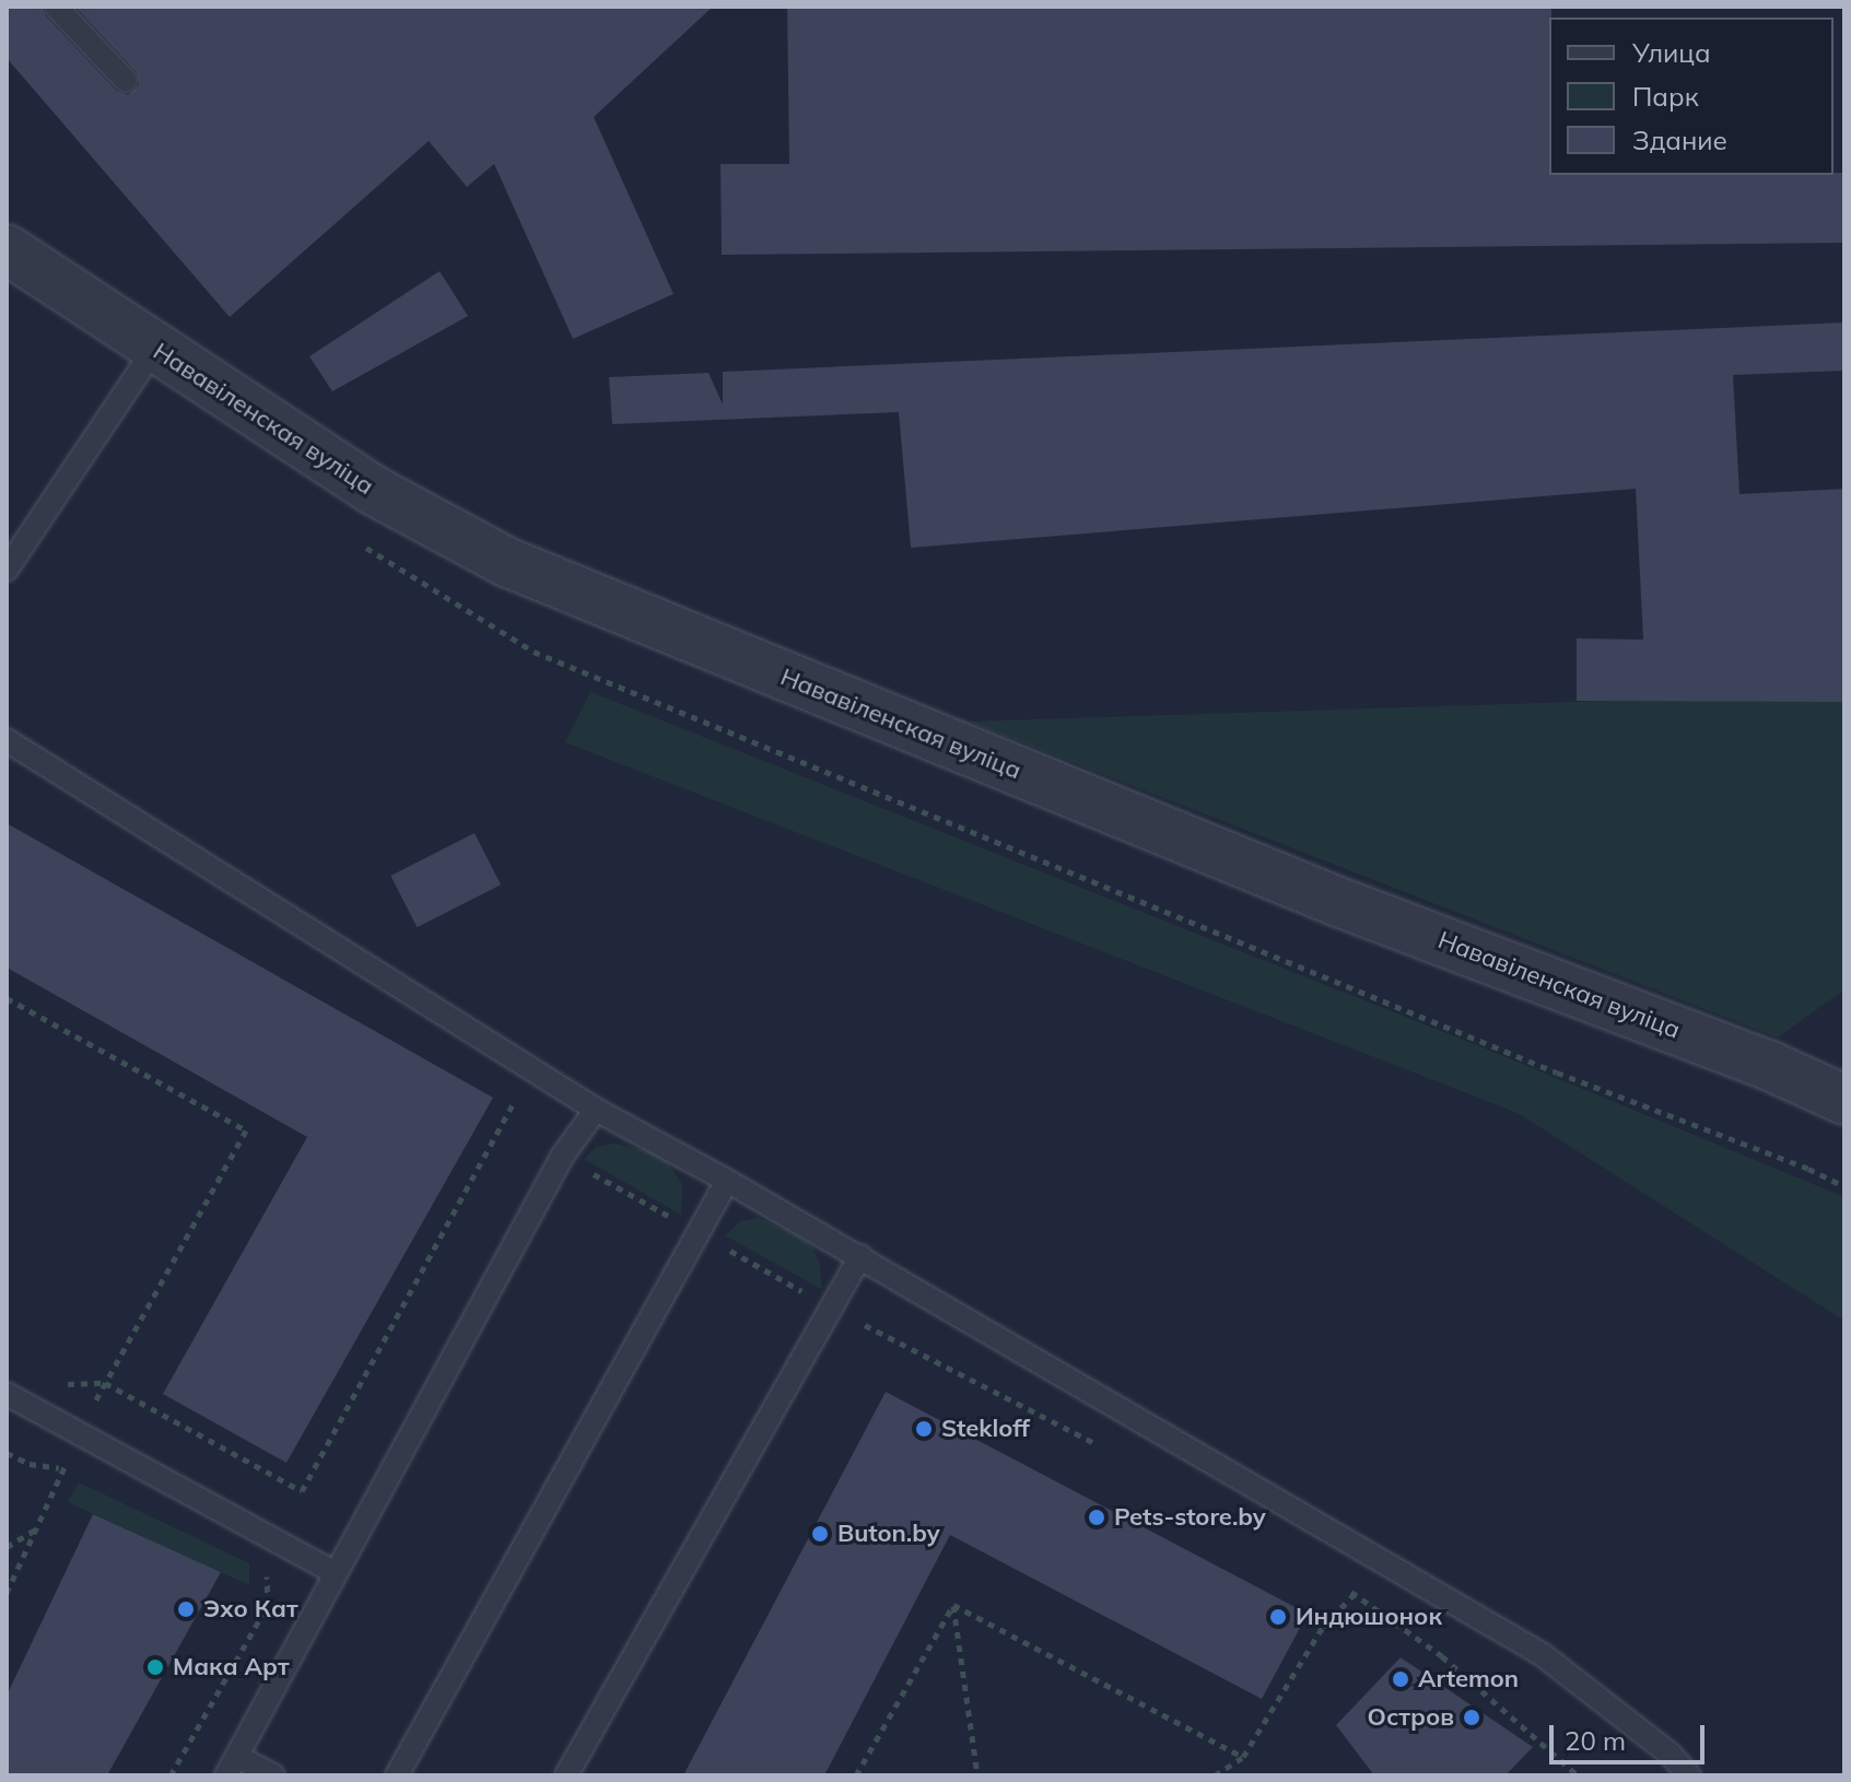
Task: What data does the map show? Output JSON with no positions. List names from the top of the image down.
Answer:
{
  "streets": {
    "street": ["Нававіленская вуліца"]
  },
  "places": [
    "Stekloff",
    "Pets-store.by",
    "Buton.by",
    "Эхо Кат",
    "Индюшонок",
    "Мака Арт",
    "Artemon",
    "Остров"
  ],
  "legend": ["Улица", "Парк", "Здание"],
  "scale_bar": "20 m"
}
